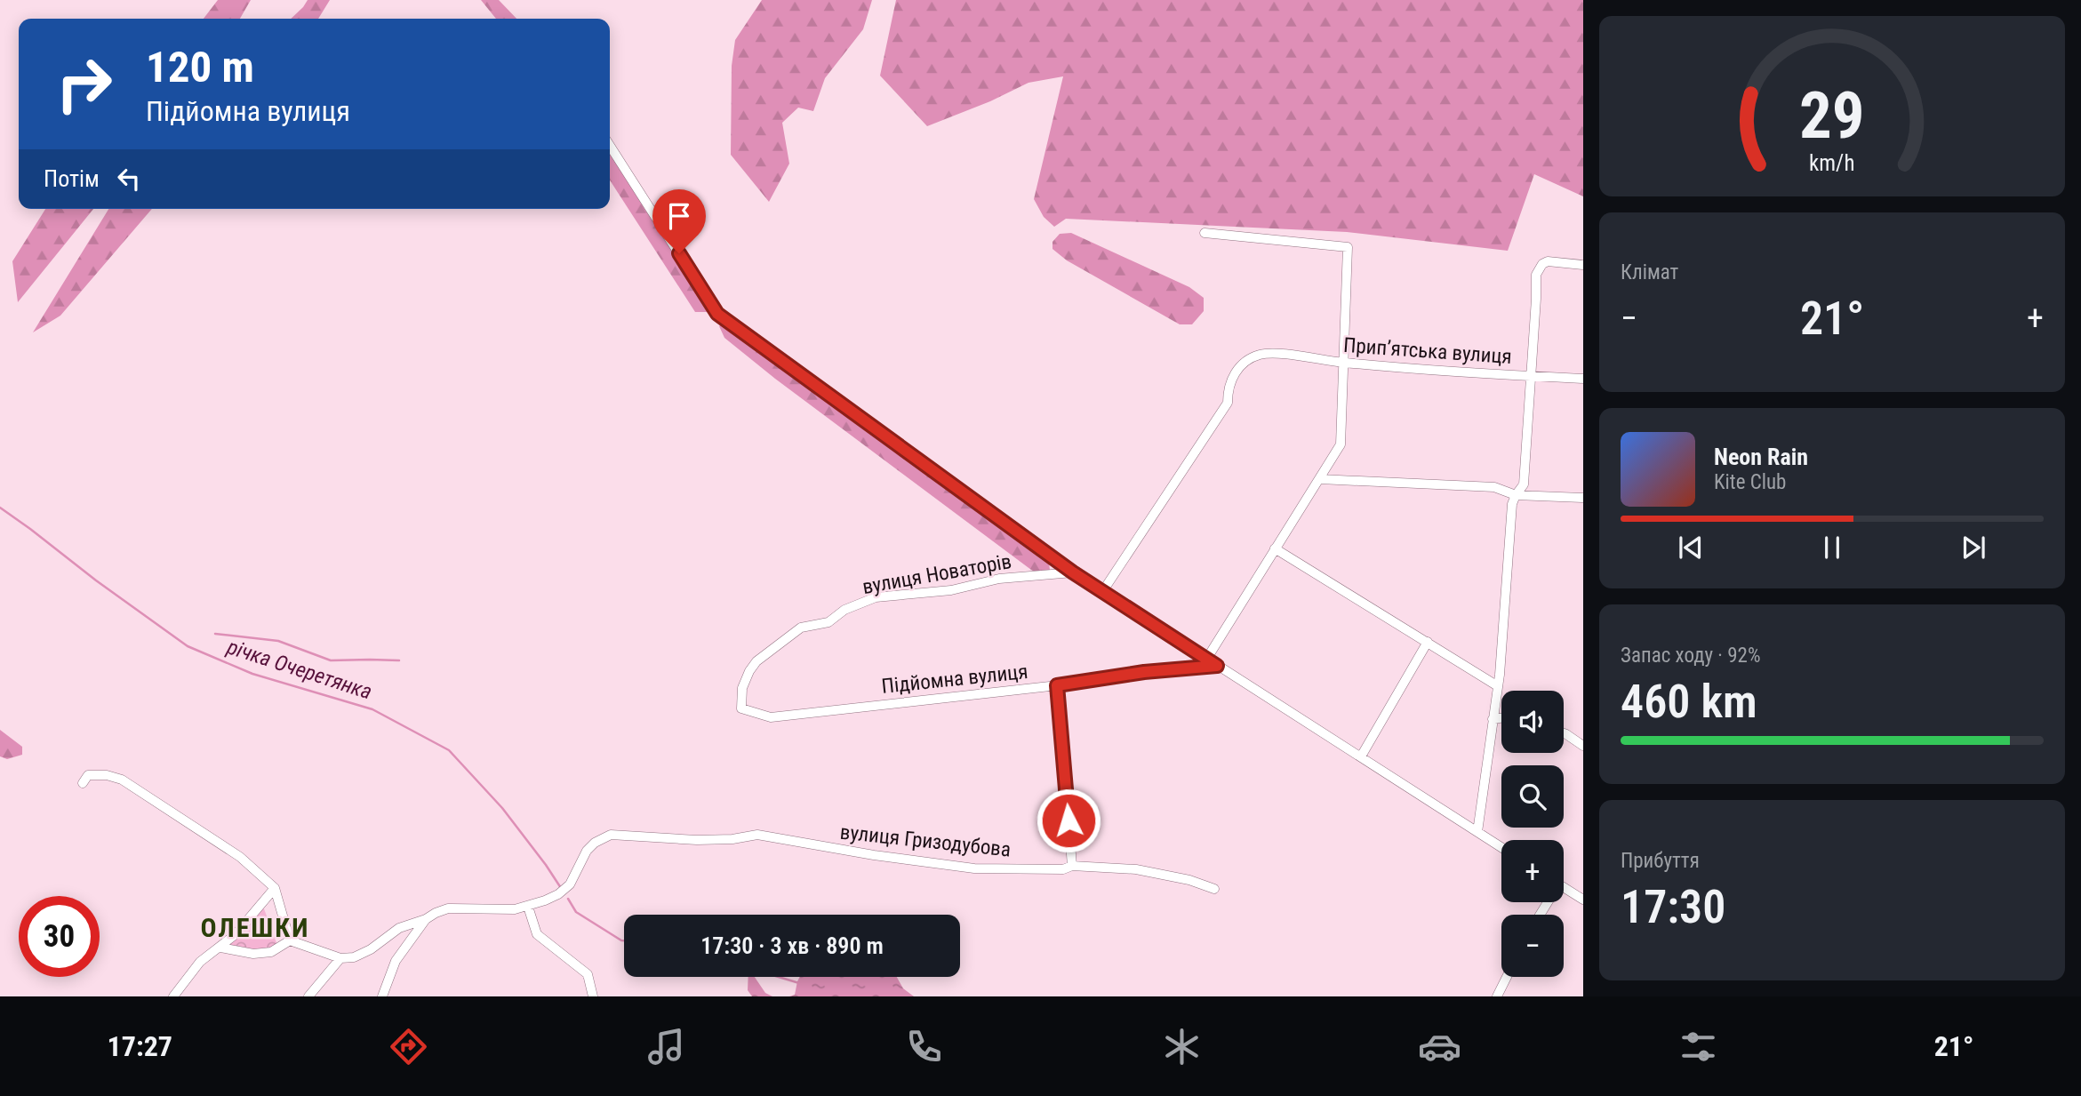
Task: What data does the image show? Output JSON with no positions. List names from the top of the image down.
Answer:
{
  "streets": {
    "street": [
      "Прип’ятська вулиця",
      "вулиця Новаторів",
      "Підйомна вулиця",
      "вулиця Гризодубова"
    ]
  },
  "crossings": [
    ["вулиця Новаторів", "Підйомна вулиця"]
  ],
  "districts": ["ОЛЕШКИ"],
  "water": ["річка Очеретянка"],
  "page": {
    "turn": ["120 m", "Підйомна вулиця"],
    "then": "Потім",
    "tile": [
      "Клімат",
      ["Запас ходу · 92%", "460 km"],
      ["Прибуття", "17:30"]
    ],
    "heat": ["−", "21°", "+"],
    "song": ["Neon Rain", "Kite Club"],
    "map_buttons": ["+", "−"],
    "limit": "30",
    "trip": "17:30 · 3 хв · 890 m",
    "tabs": ["17:27", "21°"],
    "gauge": ["29", "km/h"]
  }
}
